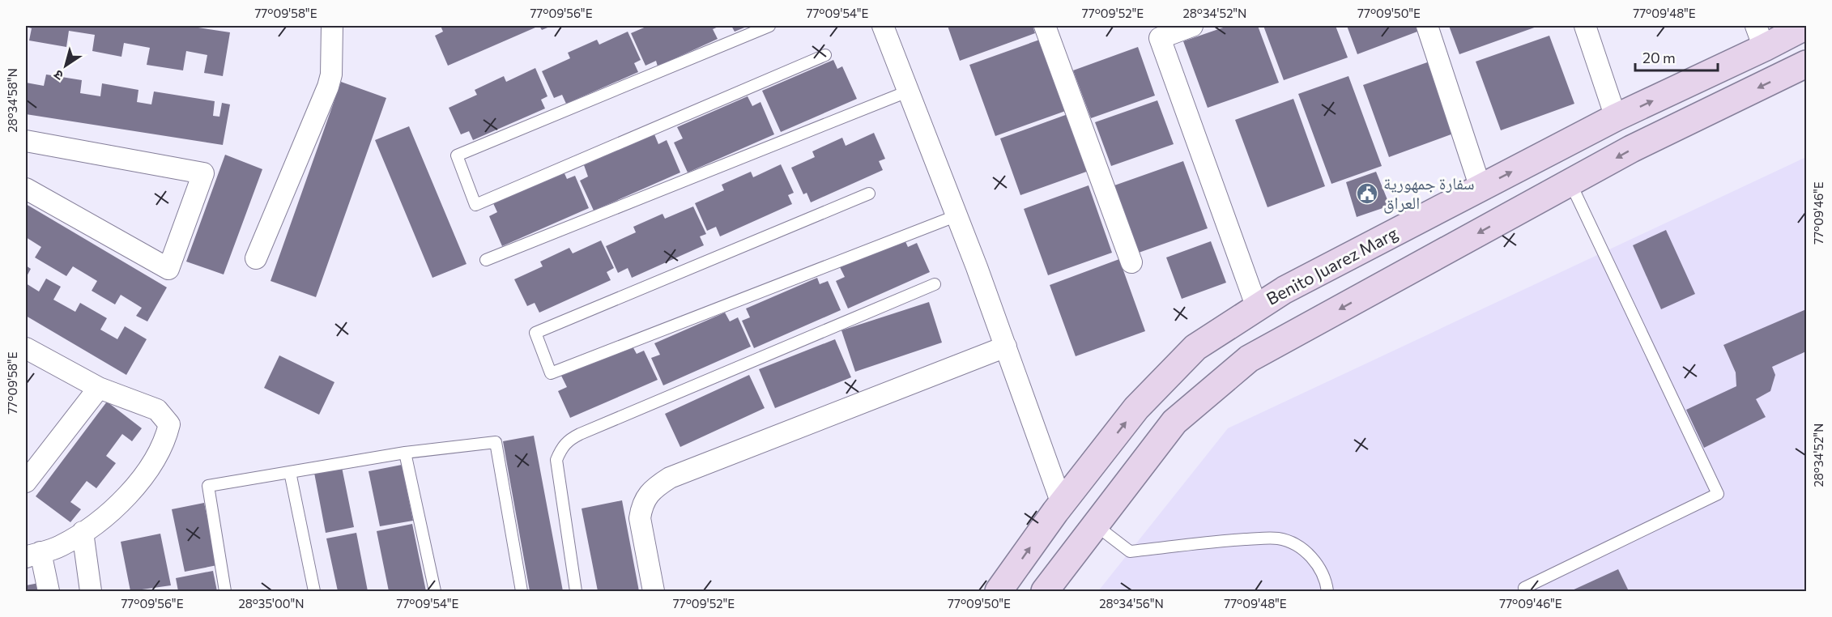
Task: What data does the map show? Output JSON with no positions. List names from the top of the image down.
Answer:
{
  "streets": {
    "street": ["Benito Juarez Marg"]
  },
  "places": {
    "public building": ["سفارة جمهورية العراق"]
  },
  "scale_bar": "20 m",
  "north": "bottom left",
  "coordinates": [
    "77°09'58\"E",
    "77°09'56\"E",
    "77°09'54\"E",
    "77°09'52\"E",
    "28°34'52\"N",
    "77°09'50\"E",
    "77°09'48\"E",
    "28°34'58\"N",
    "77°09'46\"E",
    "28°35'00\"N",
    "28°34'56\"N"
  ]
}
